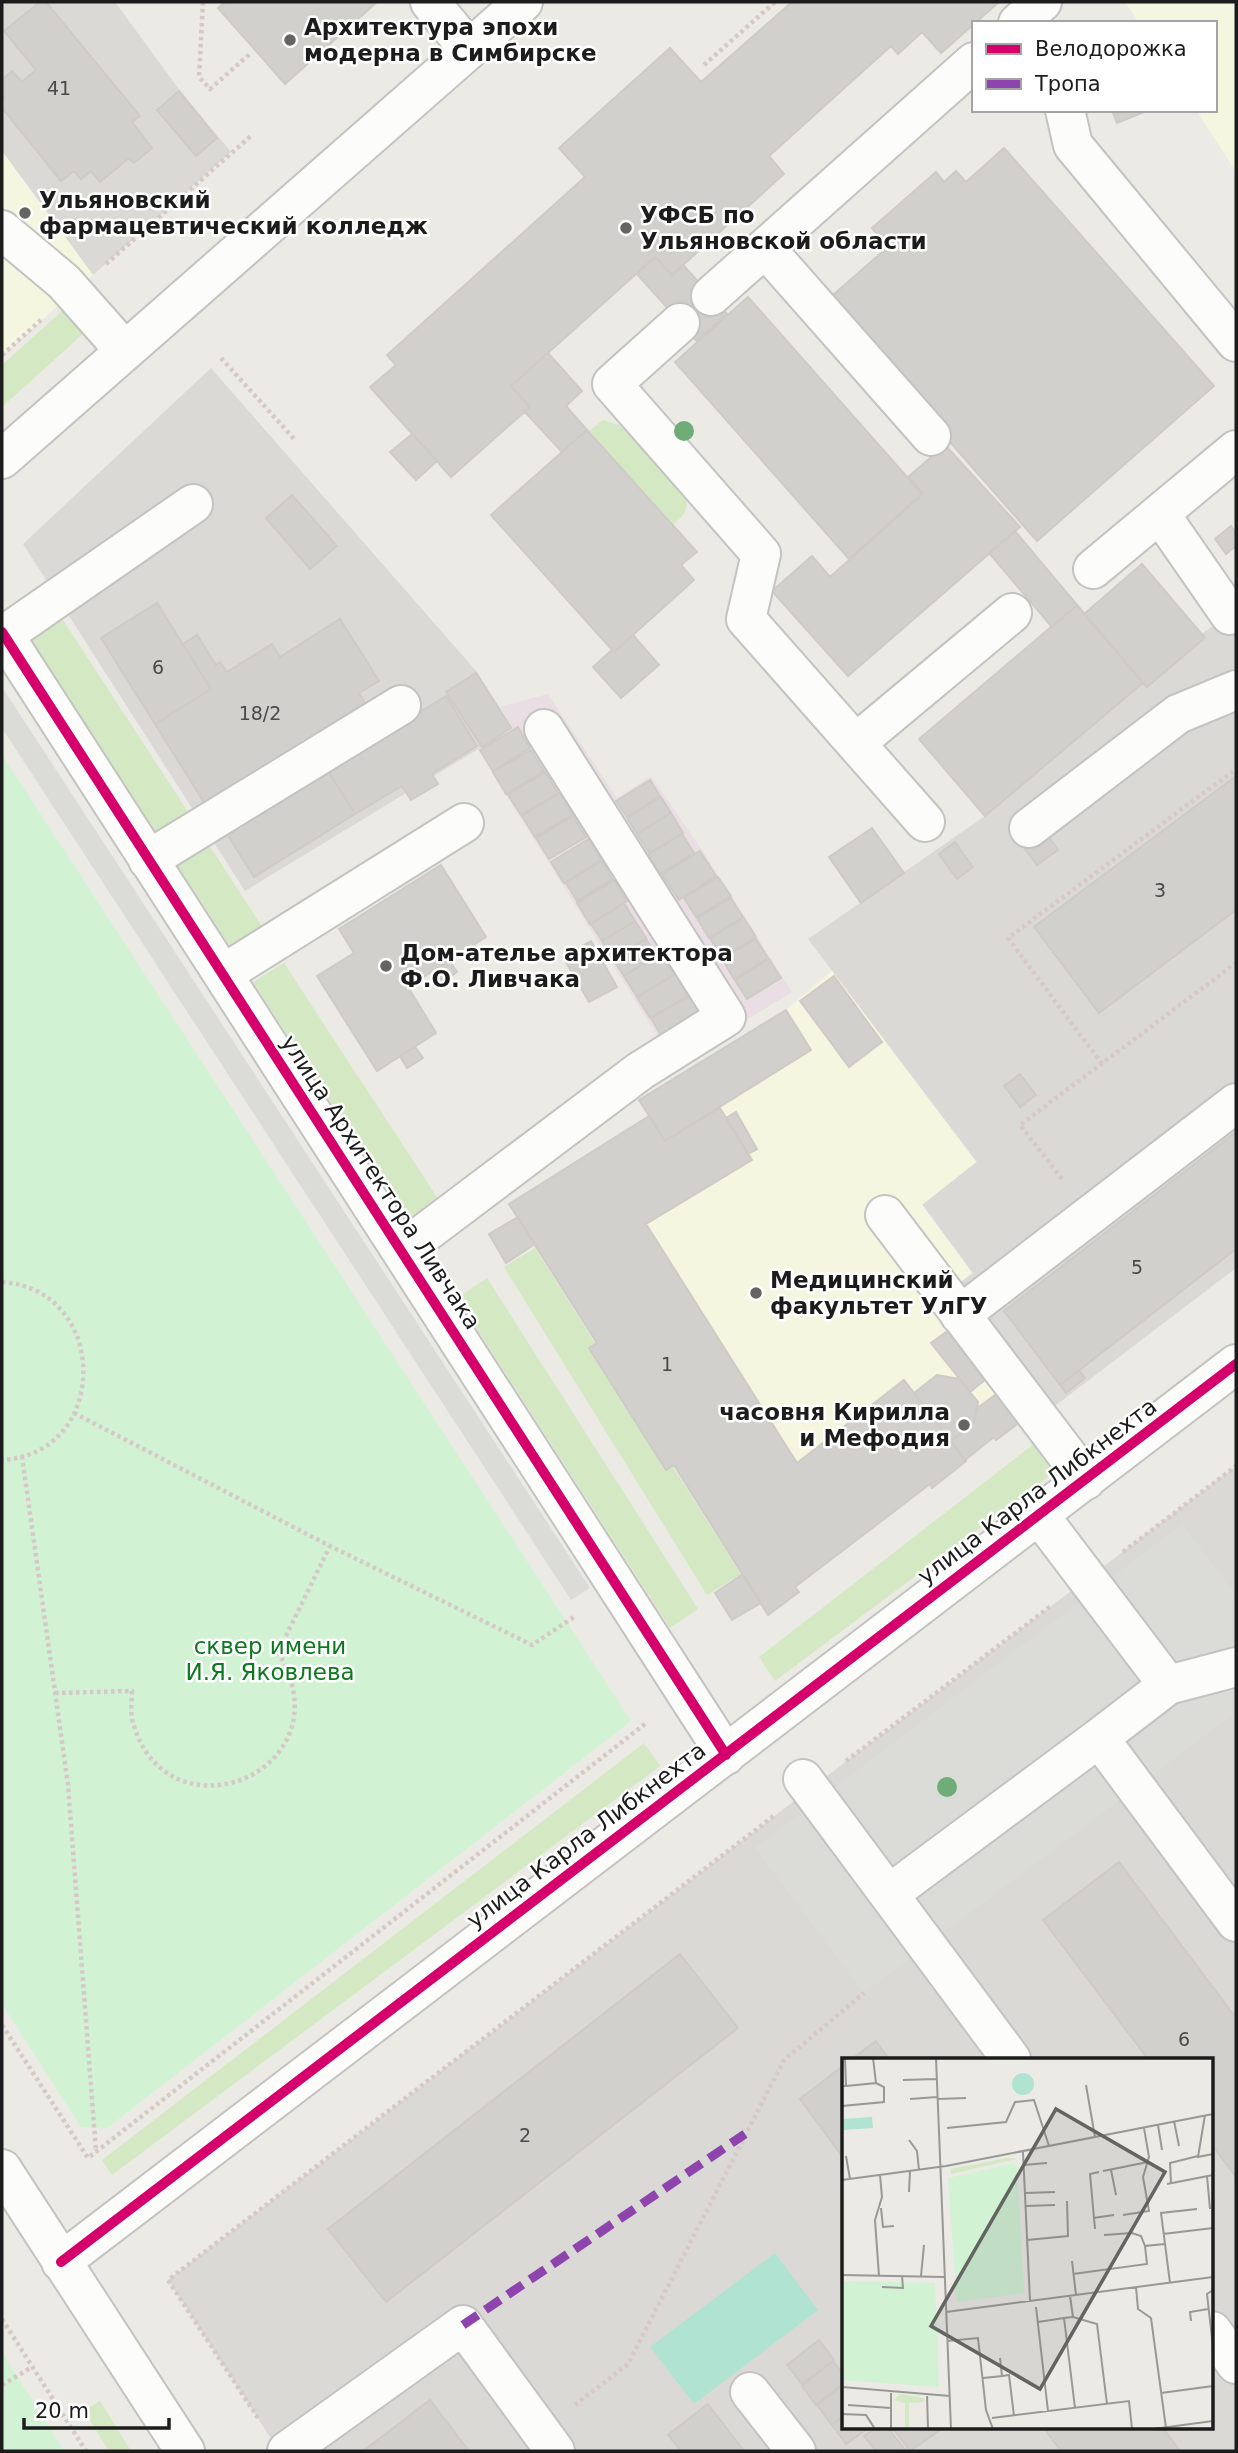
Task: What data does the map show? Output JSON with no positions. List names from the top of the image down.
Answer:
{
  "streets": {
    "street": ["улица Архитектора Ливчака", "улица Карла Либкнехта"]
  },
  "crossings": [
    ["улица Архитектора Ливчака", "улица Карла Либкнехта"]
  ],
  "parks": ["сквер имени И.Я. Яковлева"],
  "places": [
    "Архитектура эпохи модерна в Симбирске",
    "Ульяновский фaрмацевтический колледж",
    "УФСБ по Ульяновской области",
    "Дом-ателье архитектора Ф.О. Ливчака",
    "Медицинский факультет УлГУ",
    "часовня Кирилла и Мефодия"
  ],
  "house_numbers": [
    "41",
    "6",
    "18/2",
    "3",
    "5",
    "1",
    "6",
    "2"
  ],
  "legend": ["Велодорожка", "Тропа"],
  "scale_bar": "20 m"
}
